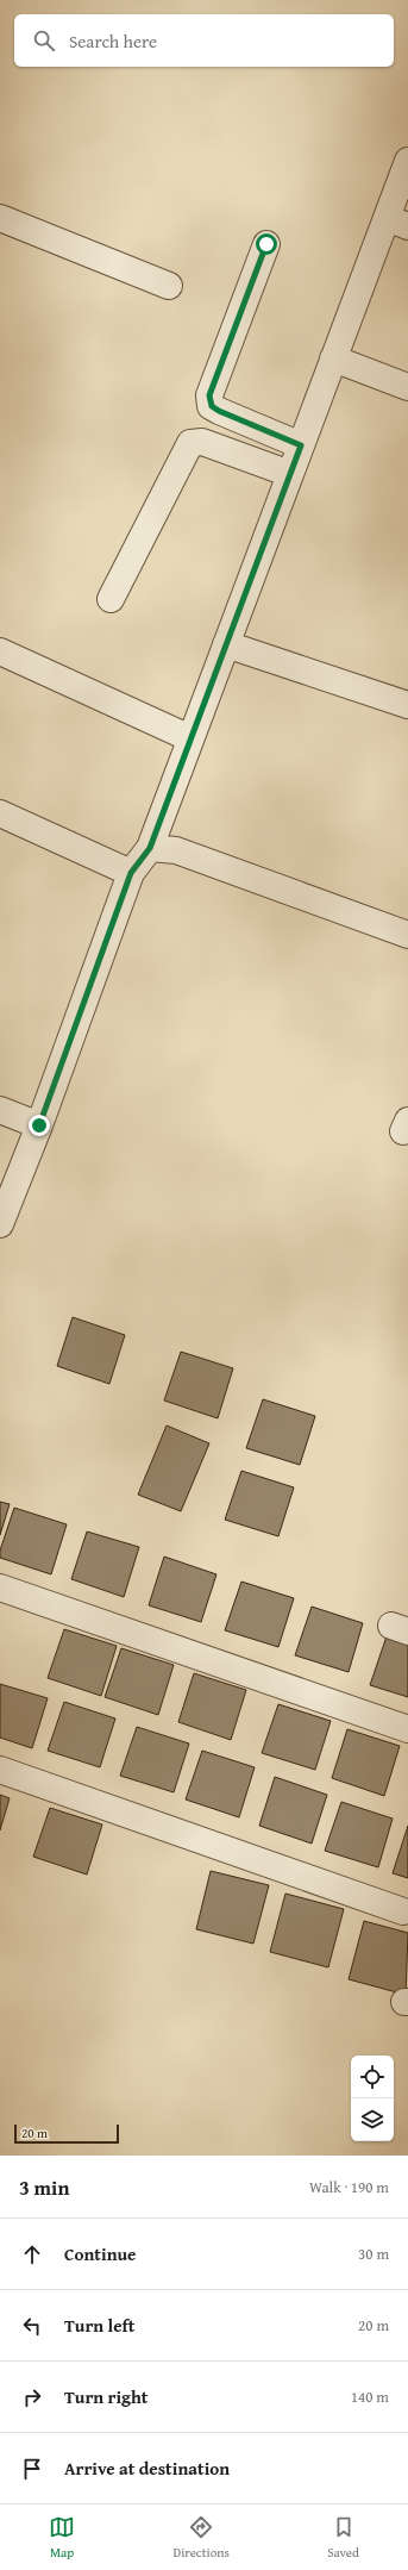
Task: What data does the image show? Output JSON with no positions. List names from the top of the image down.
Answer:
{
  "scale_bar": "20 m",
  "page": {
    "search": "Search here",
    "scale": "20 m",
    "heading": ["3 min", "Walk · 190 m"],
    "list": [
      ["Continue", "30 m"],
      ["Turn left", "20 m"],
      ["Turn right", "140 m"],
      "Arrive at destination"
    ],
    "nav": ["Map", "Directions", "Saved"]
  }
}
